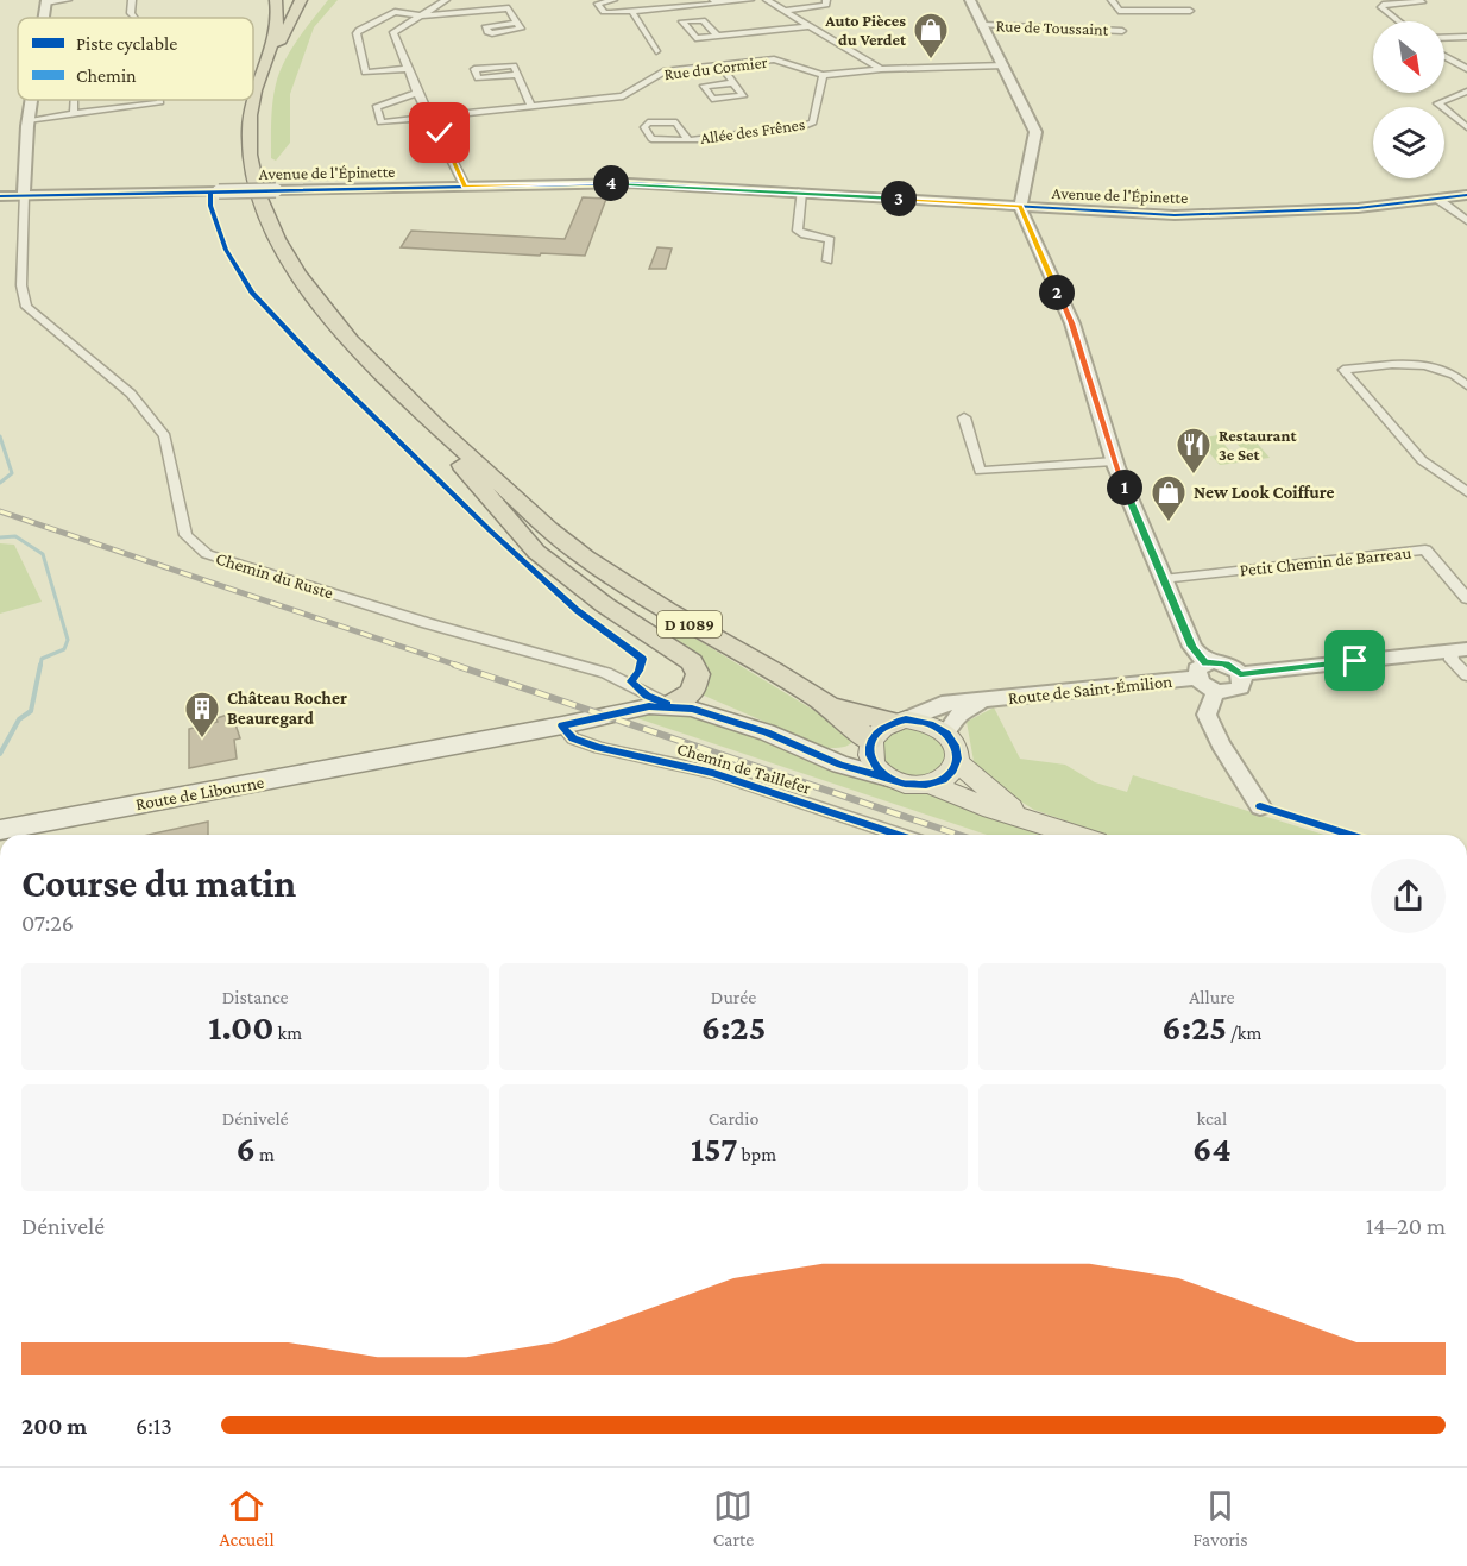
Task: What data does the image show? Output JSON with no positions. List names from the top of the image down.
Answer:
{
  "streets": {
    "highway": ["D 1089"],
    "main road": ["Route de Libourne"],
    "street": [
      "Rue de Toussaint",
      "Rue du Cormier",
      "Allée des Frênes",
      "Avenue de l'Épinette",
      "Petit Chemin de Barreau",
      "Chemin du Ruste",
      "Route de Saint-Émilion",
      "Chemin de Taillefer"
    ]
  },
  "crossings": [
    ["Rue de Toussaint", "Rue du Cormier"],
    ["Rue de Toussaint", "Avenue de l'Épinette"],
    ["Rue du Cormier", "Allée des Frênes"],
    ["Avenue de l'Épinette", "Chemin du Ruste"],
    ["Chemin du Ruste", "D 1089"],
    ["D 1089", "Route de Saint-Émilion"],
    ["Chemin de Taillefer", "Route de Libourne"]
  ],
  "places": {
    "shop": ["Auto Pièces du Verdet", "New Look Coiffure"],
    "restaurant": ["Restaurant 3e Set"],
    "building": ["Château Rocher Beauregard"]
  },
  "legend": ["Piste cyclable", "Chemin"],
  "north": "bottom right",
  "page": {
    "pins": [
      "4",
      "3",
      "2",
      "1"
    ],
    "heading": ["Course du matin", "07:26"],
    "stats": [
      ["Distance", "1.00 km"],
      ["Durée", "6:25"],
      ["Allure", "6:25 /km"],
      ["Dénivelé", "6 m"],
      ["Cardio", "157 bpm"],
      ["kcal", "64"]
    ],
    "chart": ["Dénivelé", "14–20 m"],
    "list": [
      {
        "name": "200 m",
        "note": "6:13"
      }
    ],
    "tabs": ["Accueil", "Carte", "Favoris"]
  }
}
